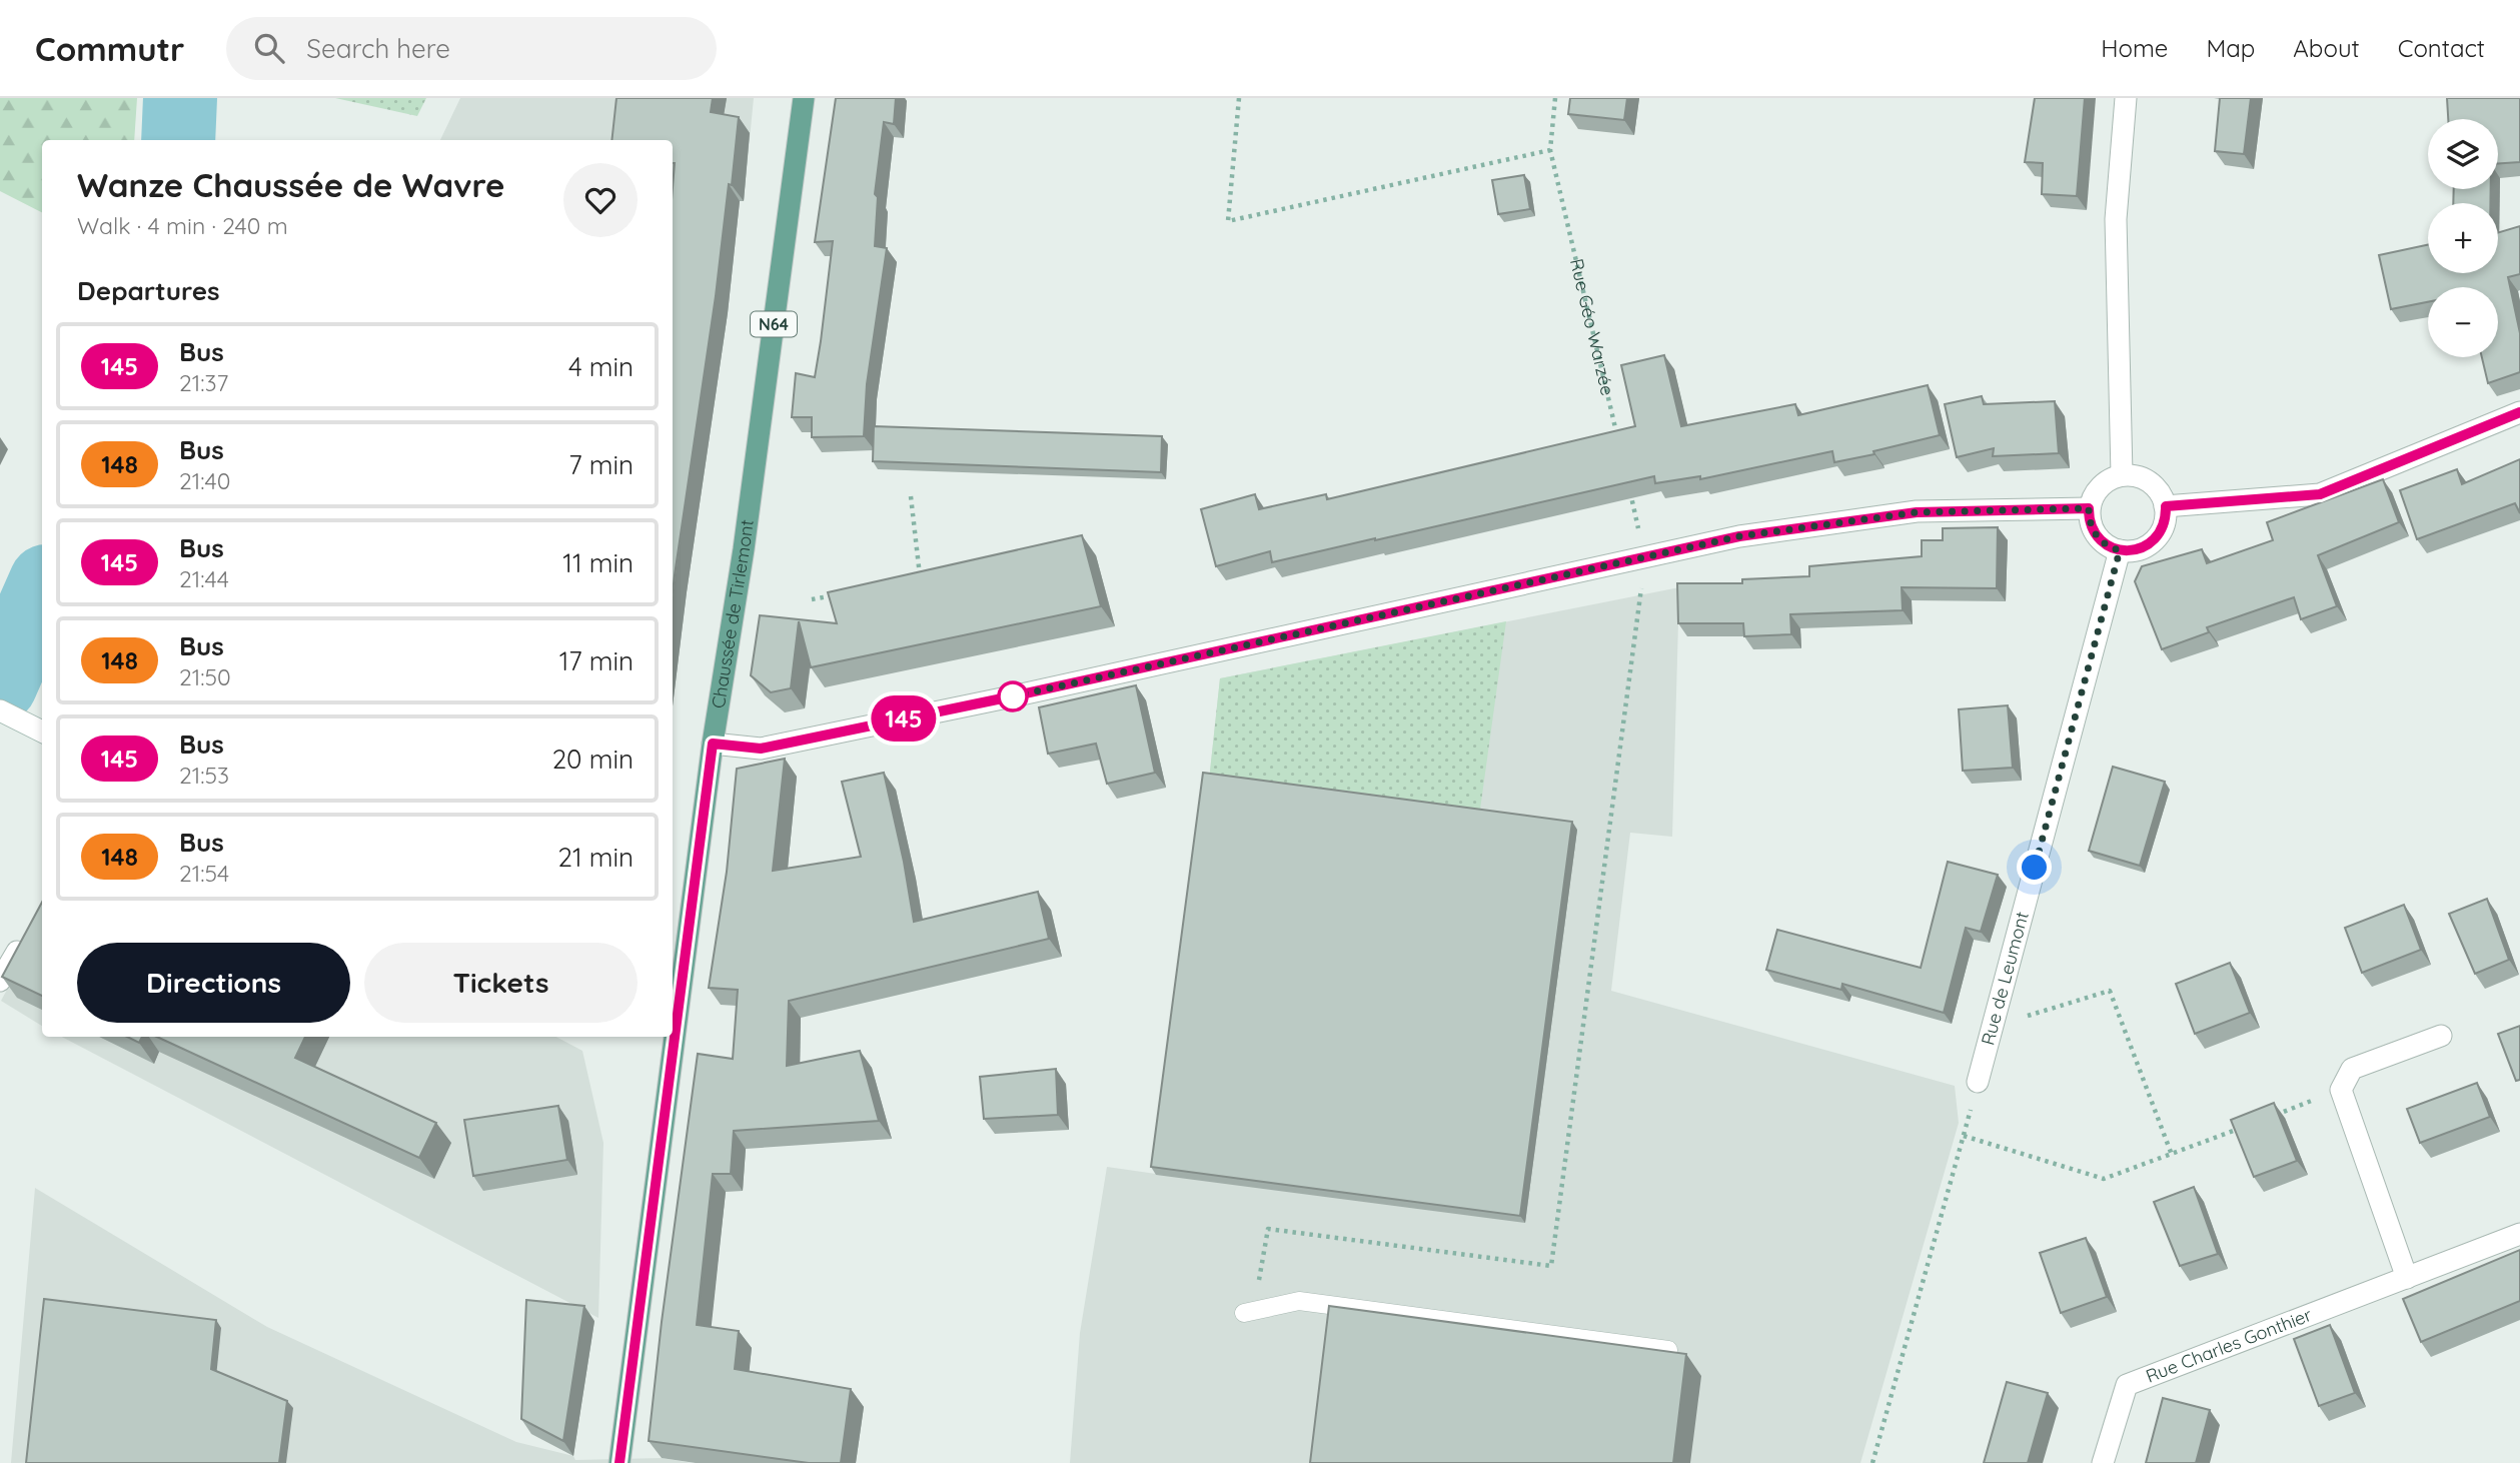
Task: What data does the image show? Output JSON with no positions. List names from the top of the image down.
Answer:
{
  "streets": {
    "main road": ["N64", "Chaussée de Tirlemont"],
    "street": ["Rue de Leumont", "Rue Charles Gonthier"],
    "path": ["Rue Géo Warzée"]
  },
  "lines": ["bus line 145"],
  "page": {
    "header": "Commutr",
    "search": "Search here",
    "nav": [
      "Home",
      "Map",
      "About",
      "Contact"
    ],
    "on_map": "145",
    "map_buttons": ["+", "−"],
    "heading": [
      ["Wanze Chaussée de Wavre", "Walk · 4 min · 240 m"],
      "Departures"
    ],
    "list": [
      {
        "mark": "145",
        "name": "Bus",
        "note": "21:37",
        "value": "4 min"
      },
      {
        "mark": "148",
        "name": "Bus",
        "note": "21:40",
        "value": "7 min"
      },
      {
        "mark": "145",
        "name": "Bus",
        "note": "21:44",
        "value": "11 min"
      },
      {
        "mark": "148",
        "name": "Bus",
        "note": "21:50",
        "value": "17 min"
      },
      {
        "mark": "145",
        "name": "Bus",
        "note": "21:53",
        "value": "20 min"
      },
      {
        "mark": "148",
        "name": "Bus",
        "note": "21:54",
        "value": "21 min"
      }
    ],
    "buttons": ["Directions", "Tickets"]
  }
}
